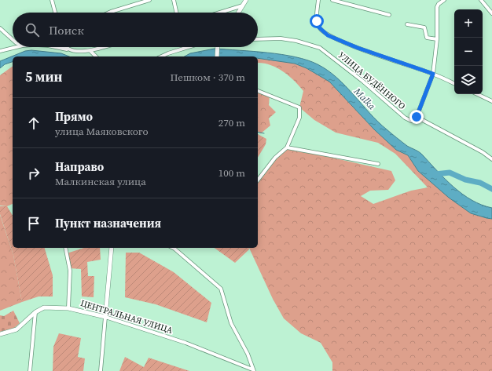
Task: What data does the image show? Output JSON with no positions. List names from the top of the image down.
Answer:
{
  "streets": {
    "street": ["УЛИЦА БУДЁННОГО", "ЦЕНТРАЛЬНАЯ УЛИЦА"]
  },
  "water": ["Malka"],
  "page": {
    "map_buttons": ["+", "−"],
    "search": "Поиск",
    "heading": ["5 мин", "Пешком · 370 m"],
    "list": [
      ["Прямо", "улица Маяковского", "270 m"],
      ["Направо", "Малкинская улица", "100 m"],
      "Пункт назначения"
    ]
  }
}
